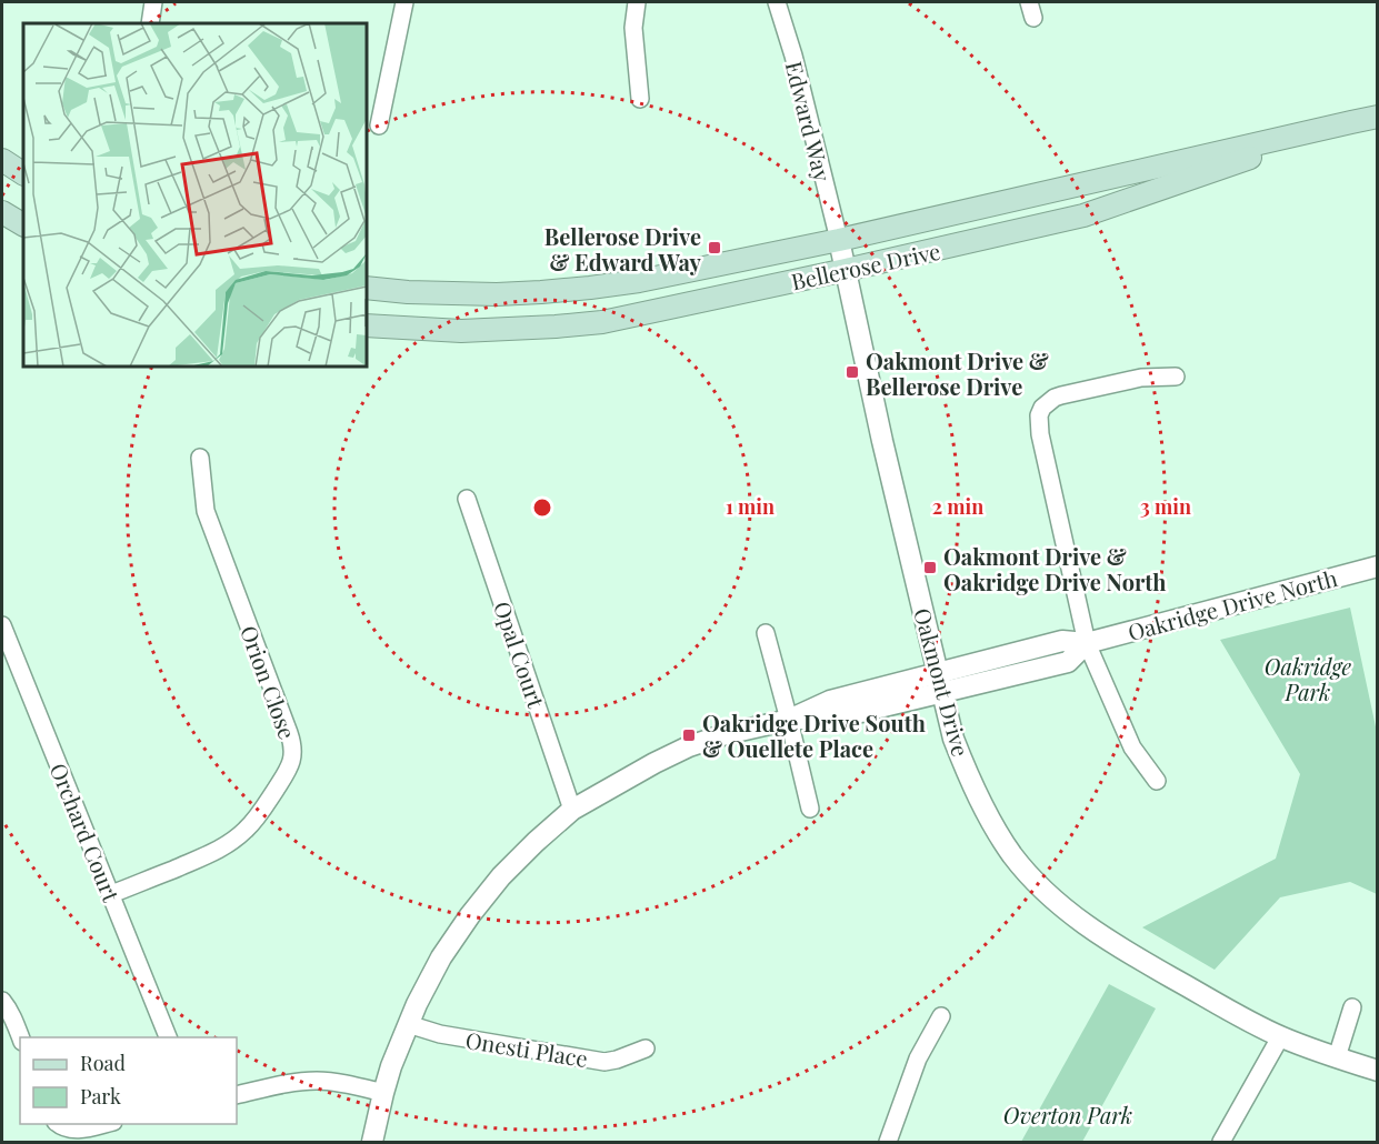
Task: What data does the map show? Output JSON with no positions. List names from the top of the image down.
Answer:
{
  "streets": {
    "main road": ["Bellerose Drive"],
    "street": [
      "Edward Way",
      "Oakridge Drive North",
      "Opal Court",
      "Orion Close",
      "Oakmont Drive",
      "Orchard Court",
      "Onesti Place"
    ]
  },
  "crossings": [
    ["Edward Way", "Bellerose Drive"],
    ["Edward Way", "Oakmont Drive"],
    ["Bellerose Drive", "Oakmont Drive"],
    ["Oakridge Drive North", "Opal Court"],
    ["Oakridge Drive North", "Oakmont Drive"],
    ["Oakridge Drive North", "Onesti Place"],
    ["Orion Close", "Orchard Court"]
  ],
  "parks": ["Oakridge Park", "Overton Park"],
  "places": {
    "transit": [
      "Bellerose Drive & Edward Way",
      "Oakmont Drive & Bellerose Drive",
      "Oakmont Drive & Oakridge Drive North",
      "Oakridge Drive South & Ouellete Place"
    ]
  },
  "legend": ["Road", "Park"],
  "rings": ["1 min", "2 min", "3 min"]
}
